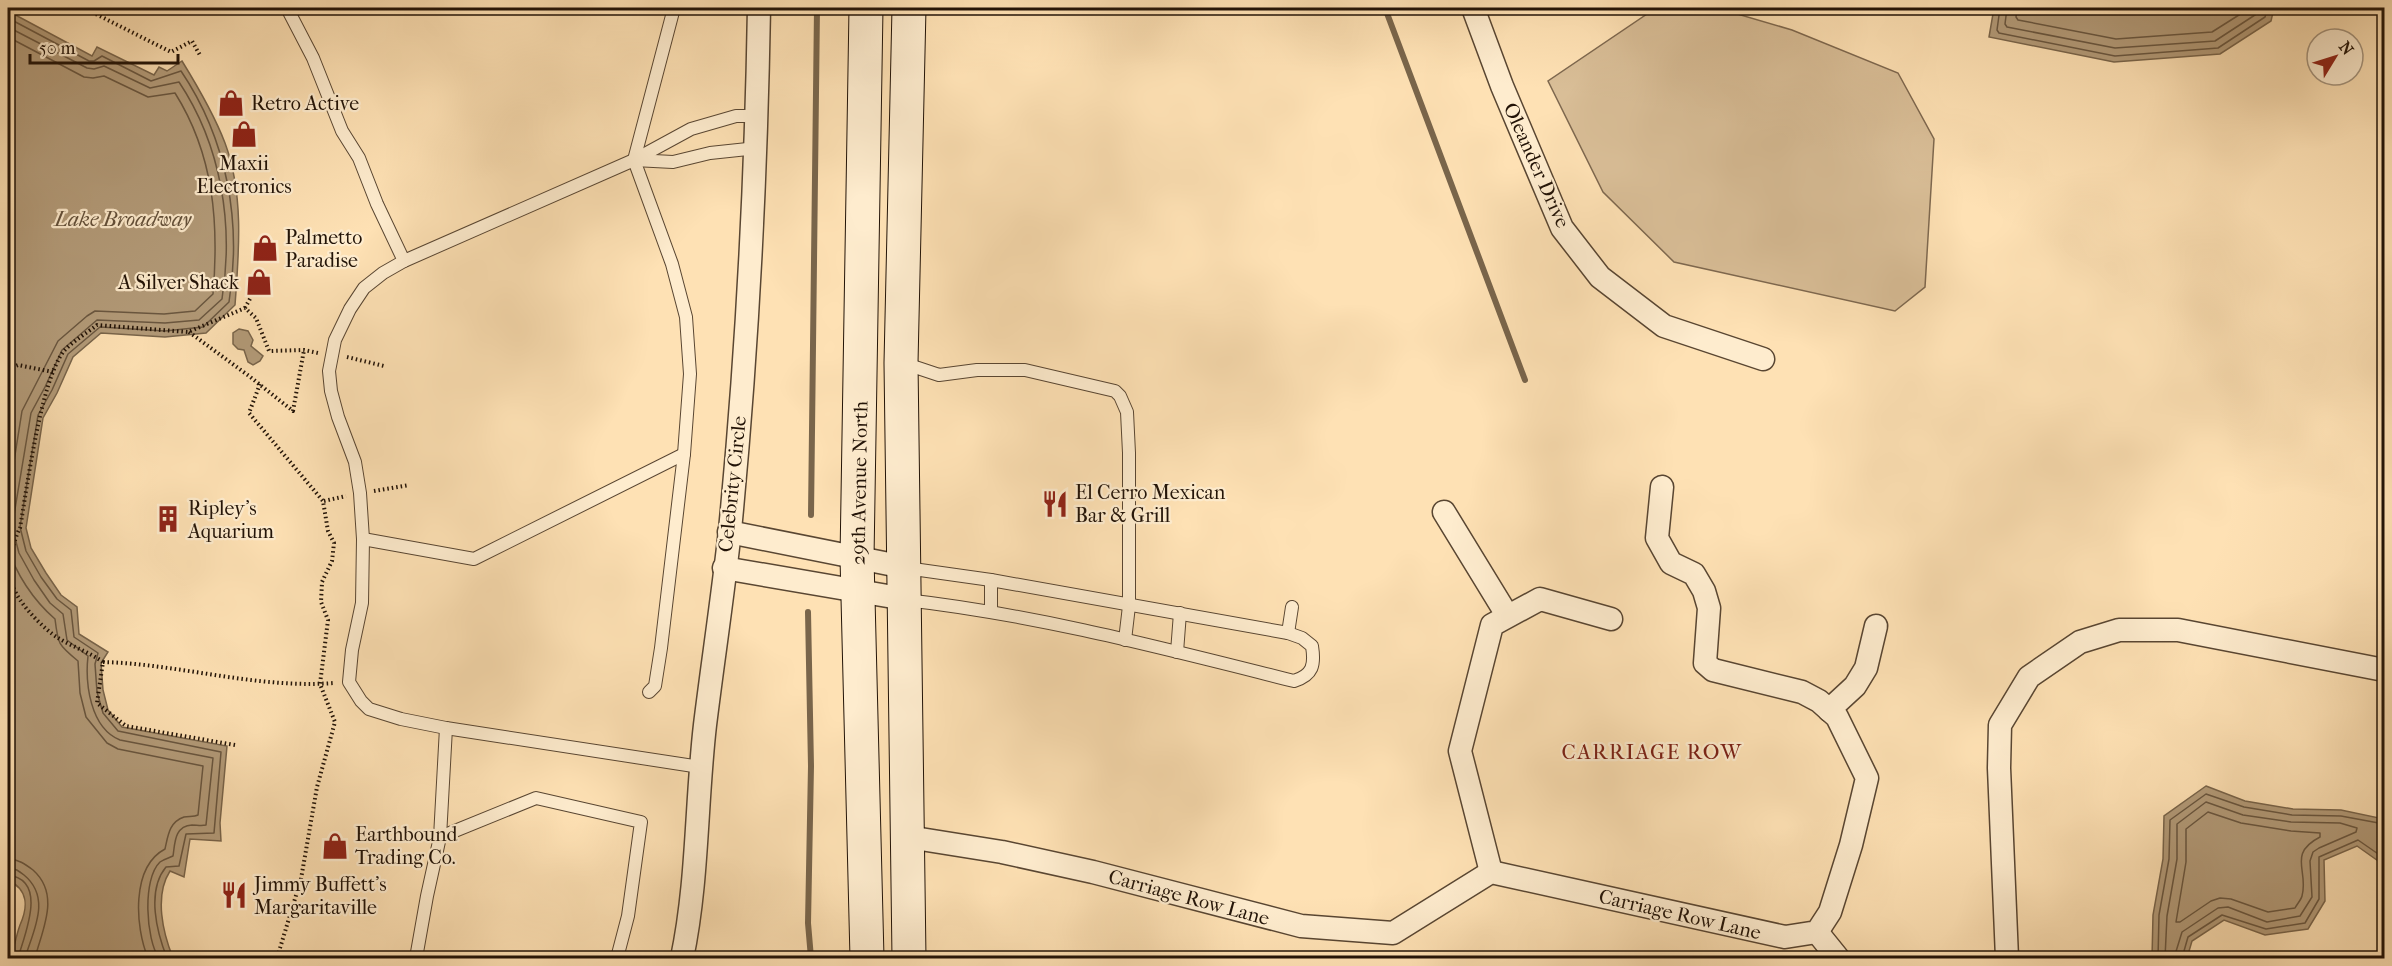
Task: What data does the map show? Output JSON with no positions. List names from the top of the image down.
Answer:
{
  "streets": {
    "main road": ["29th Avenue North"],
    "street": ["Oleander Drive", "Celebrity Circle", "Carriage Row Lane"]
  },
  "districts": ["CARRIAGE ROW"],
  "water": ["Lake Broadway"],
  "places": {
    "shop": [
      "Retro Active",
      "Maxii Electronics",
      "Palmetto Paradise",
      "A Silver Shack",
      "Earthbound Trading Co."
    ],
    "restaurant": ["El Cerro Mexican Bar & Grill", "Jimmy Buffett's Margaritaville"],
    "building": ["Ripley's Aquarium"]
  },
  "scale_bar": "50 m",
  "north": "top right"
}
